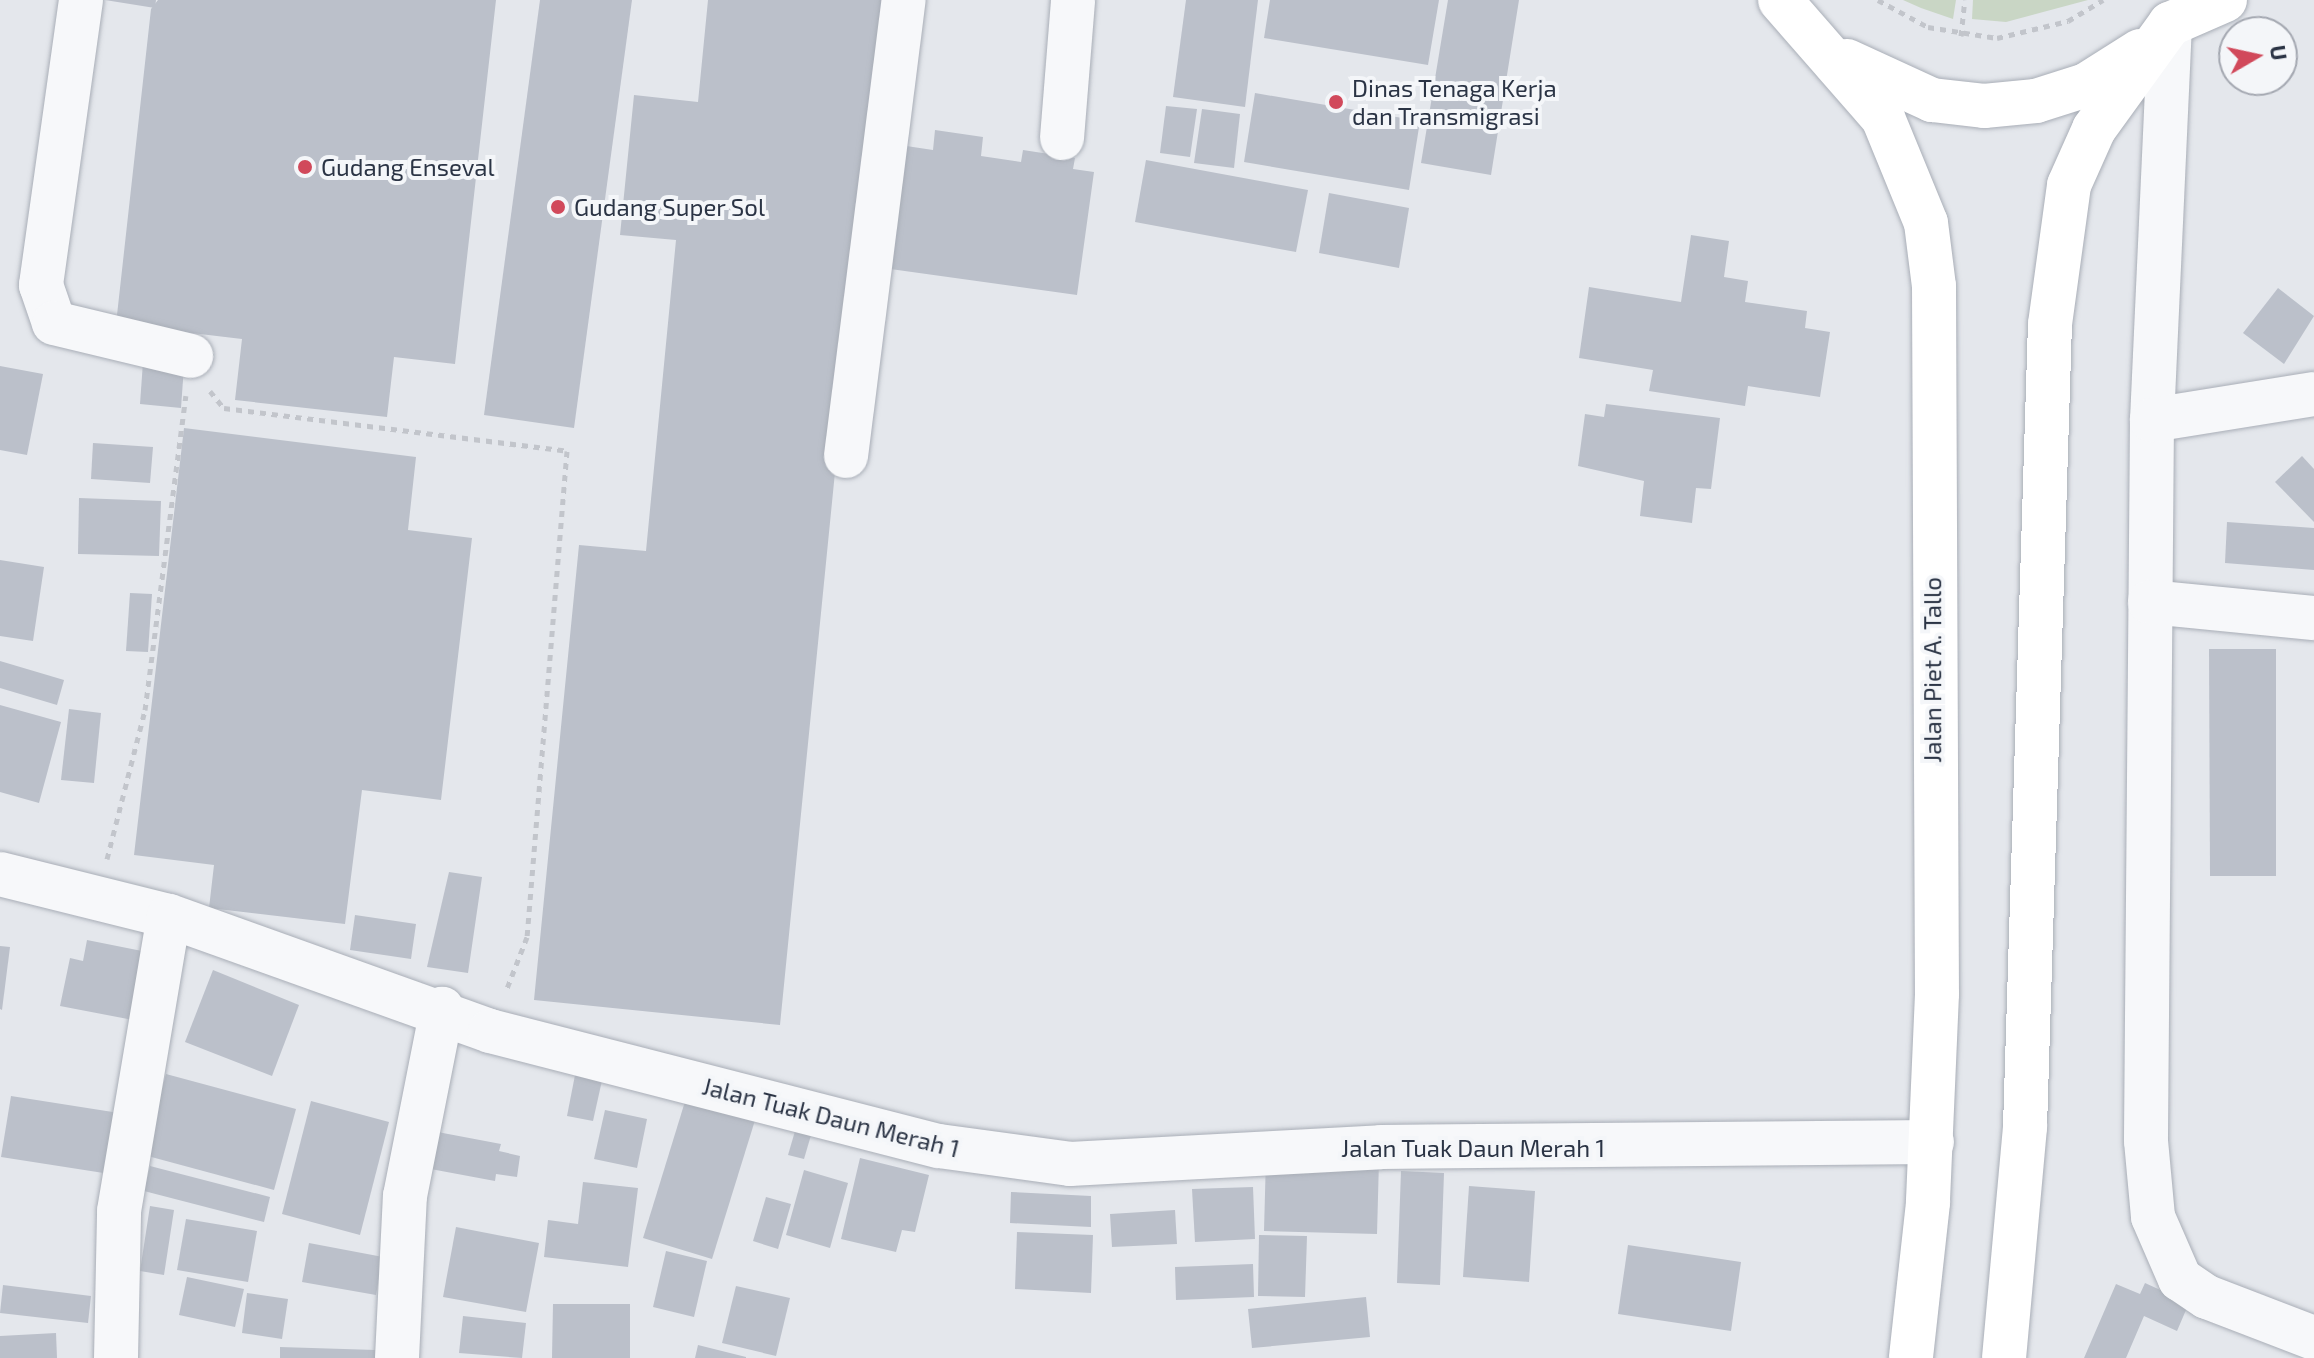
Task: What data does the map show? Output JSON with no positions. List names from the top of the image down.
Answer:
{
  "streets": {
    "main road": ["Jalan Piet A. Tallo"],
    "street": ["Jalan Tuak Daun Merah 1"]
  },
  "crossings": [
    ["Jalan Piet A. Tallo", "Jalan Tuak Daun Merah 1"]
  ],
  "places": ["Dinas Tenaga Kerja dan Transmigrasi", "Gudang Enseval", "Gudang Super Sol"],
  "north": "right"
}
